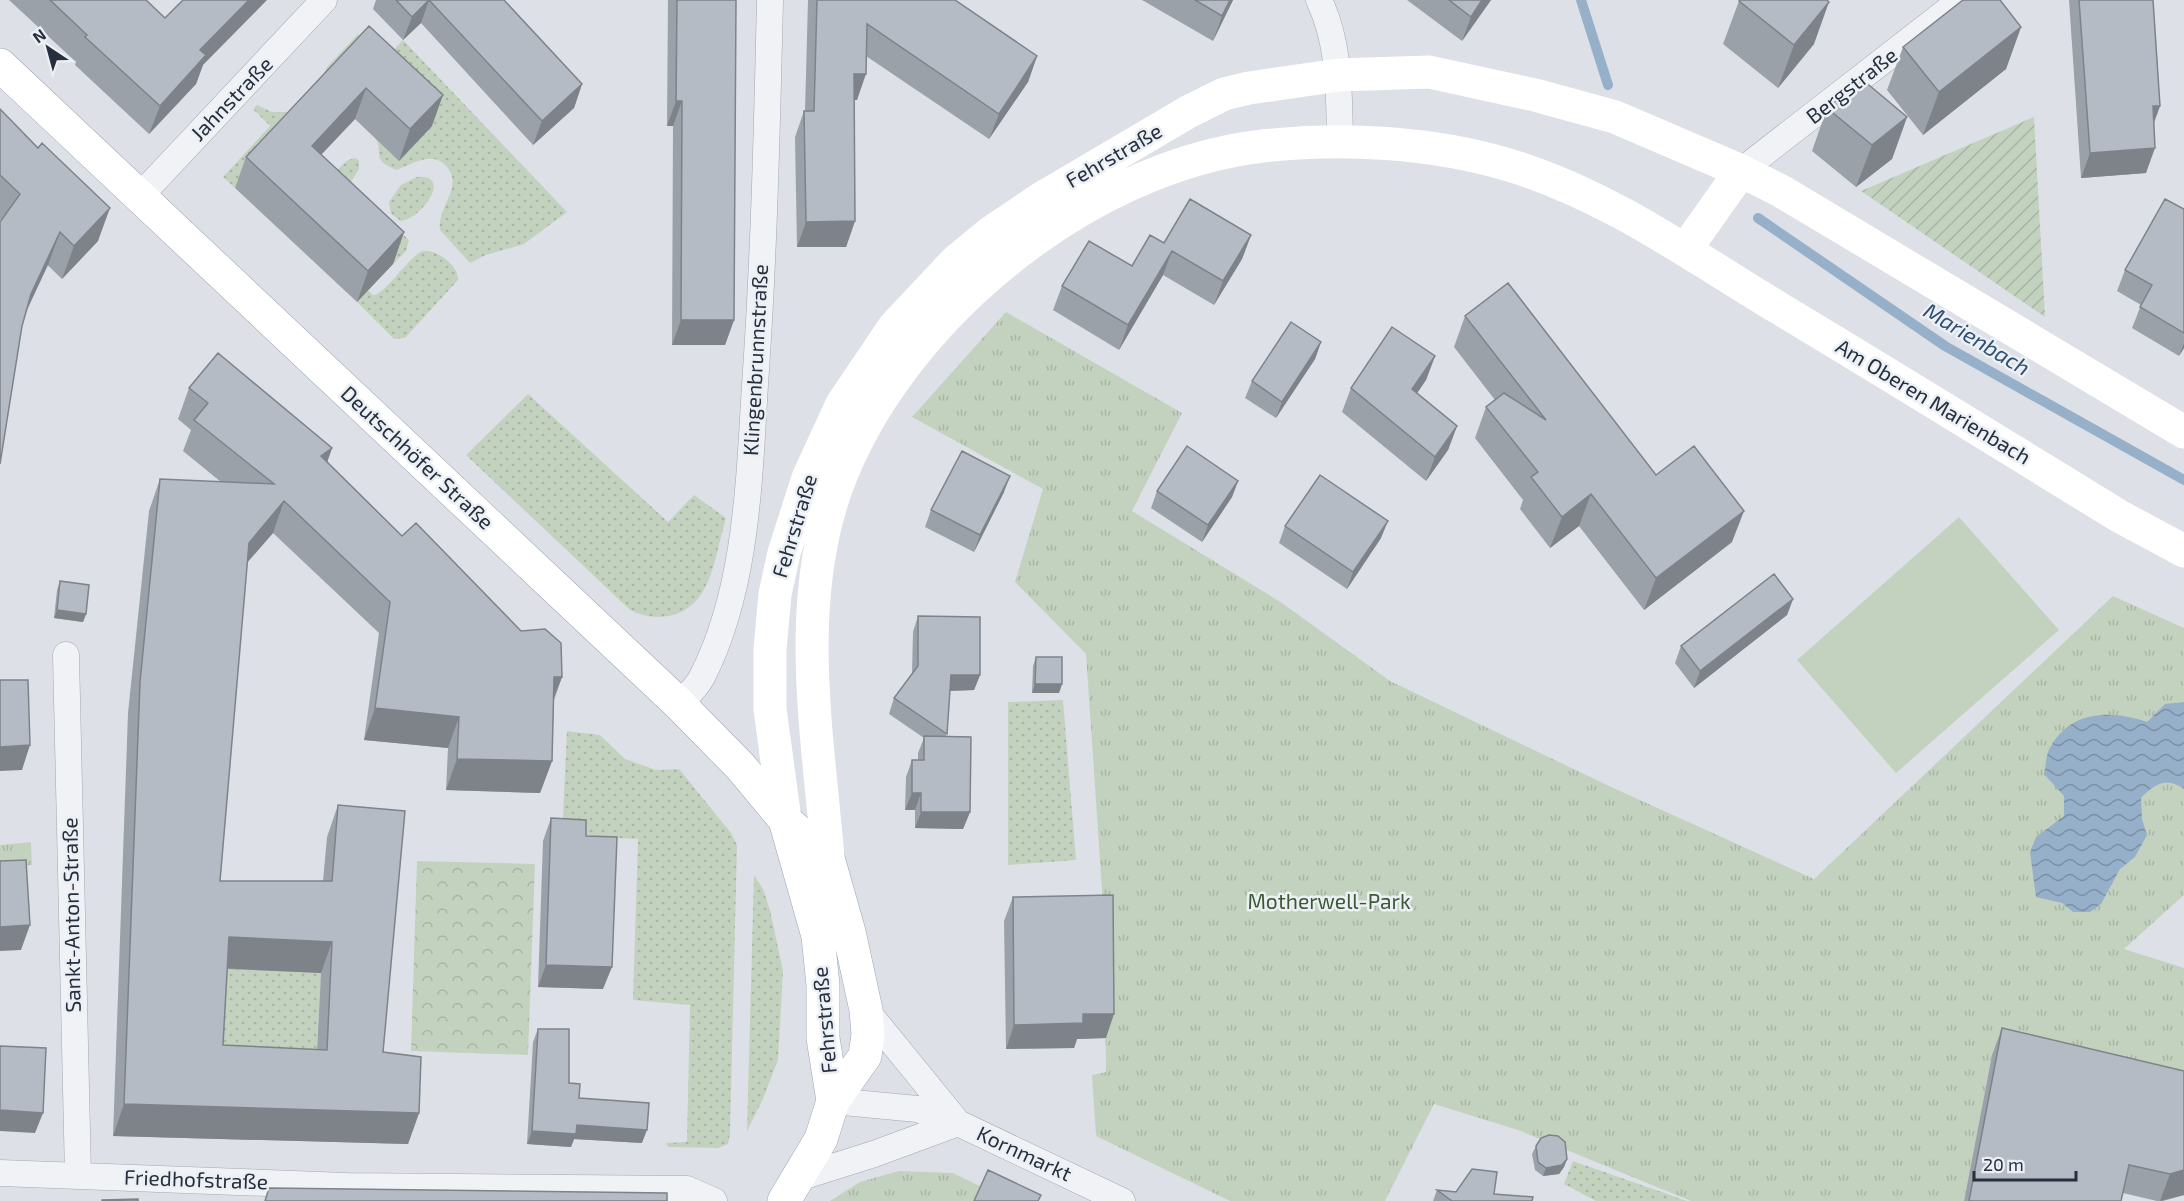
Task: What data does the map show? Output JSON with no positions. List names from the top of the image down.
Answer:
{
  "streets": {
    "main road": ["Fehrstraße", "Am Oberen Marienbach", "Deutschhöfer Straße"],
    "street": [
      "Bergstraße",
      "Jahnstraße",
      "Klingenbrunnstraße",
      "Sankt-Anton-Straße",
      "Kornmarkt",
      "Friedhofstraße"
    ]
  },
  "crossings": [
    ["Jahnstraße", "Deutschhöfer Straße"],
    ["Fehrstraße", "Am Oberen Marienbach"],
    ["Fehrstraße", "Deutschhöfer Straße"],
    ["Fehrstraße", "Kornmarkt"],
    ["Klingenbrunnstraße", "Deutschhöfer Straße"],
    ["Sankt-Anton-Straße", "Friedhofstraße"]
  ],
  "water": ["Marienbach"],
  "parks": ["Motherwell-Park"],
  "scale_bar": "20 m",
  "north": "top left"
}
